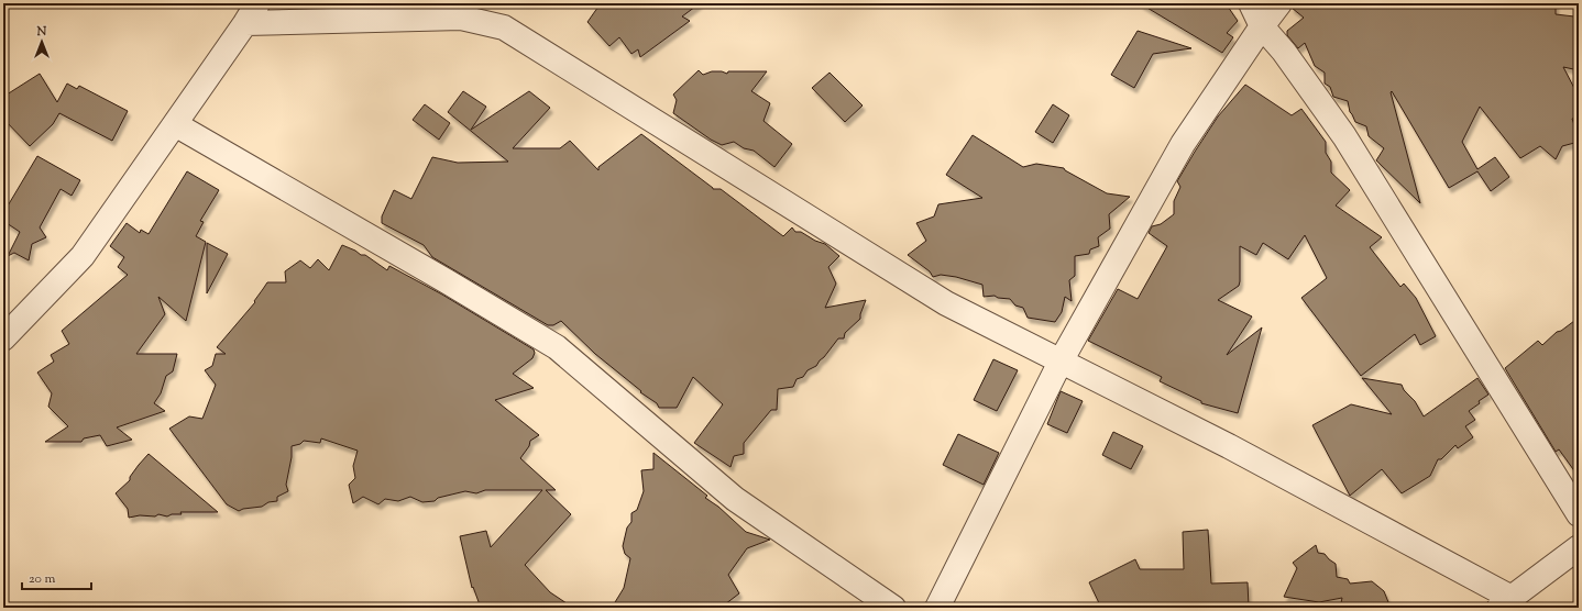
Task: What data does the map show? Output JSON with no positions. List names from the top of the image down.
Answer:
{
  "scale_bar": "20 m",
  "north": "top"
}
